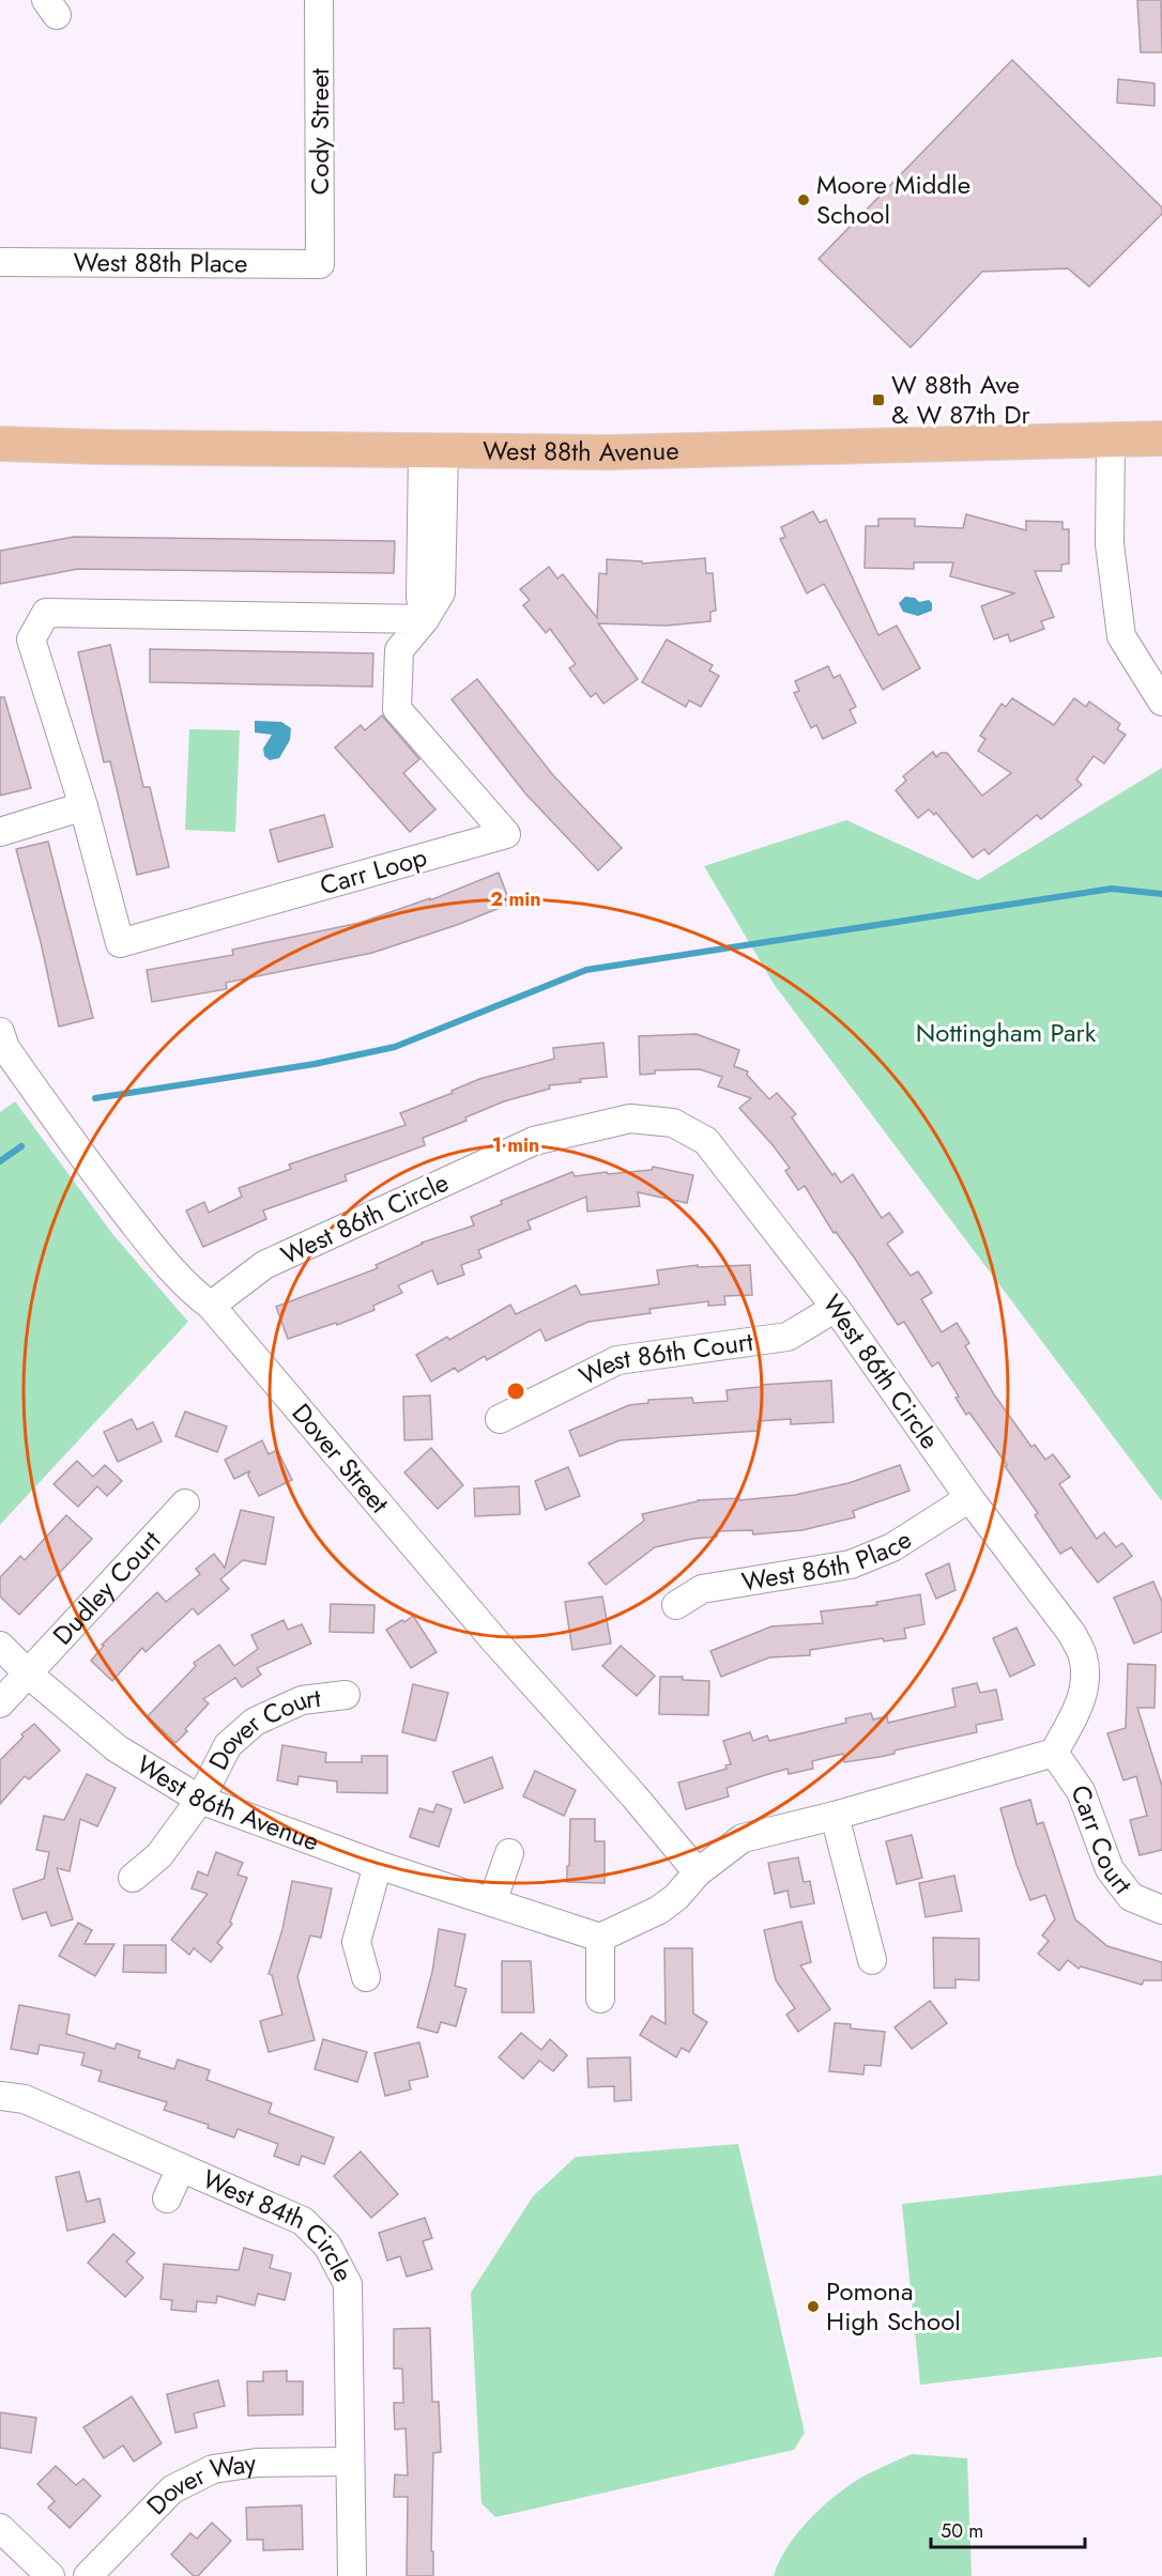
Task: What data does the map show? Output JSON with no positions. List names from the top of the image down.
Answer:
{
  "streets": {
    "main road": ["West 88th Avenue"],
    "street": [
      "Cody Street",
      "West 88th Place",
      "Carr Loop",
      "West 86th Circle",
      "West 86th Court",
      "Dover Street",
      "West 86th Place",
      "Dudley Court",
      "Dover Court",
      "West 86th Avenue",
      "Carr Court",
      "West 84th Circle",
      "Dover Way"
    ]
  },
  "crossings": [
    ["Cody Street", "West 88th Place"],
    ["West 88th Avenue", "Carr Loop"],
    ["West 86th Circle", "West 86th Court"],
    ["West 86th Circle", "Dover Street"],
    ["West 86th Circle", "West 86th Place"],
    ["West 86th Circle", "Carr Court"],
    ["Dudley Court", "West 86th Avenue"],
    ["Dover Court", "West 86th Avenue"],
    ["West 84th Circle", "Dover Way"]
  ],
  "parks": ["Nottingham Park"],
  "places": {
    "other": ["Moore Middle School", "Pomona High School"],
    "transit": ["W 88th Ave & W 87th Dr"]
  },
  "scale_bar": "50 m",
  "rings": ["2 min", "1 min"]
}
